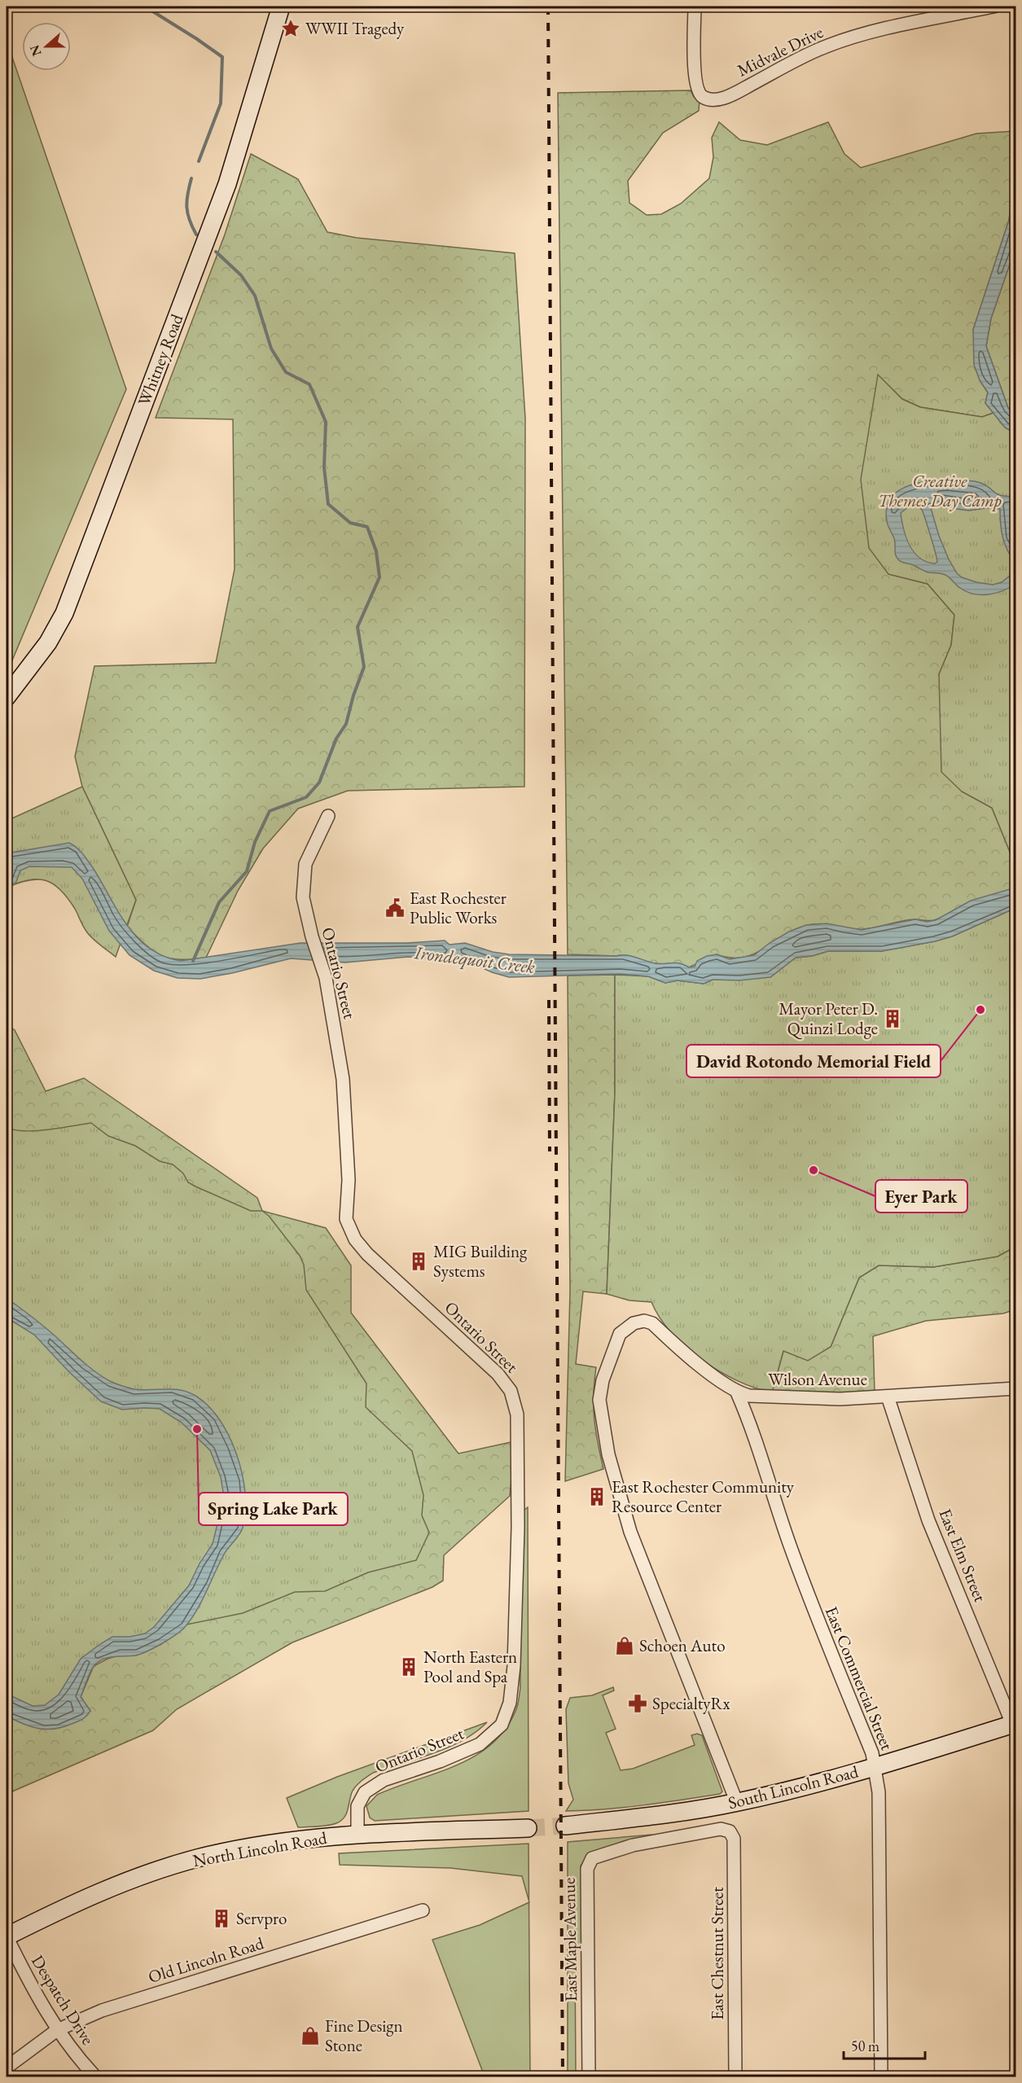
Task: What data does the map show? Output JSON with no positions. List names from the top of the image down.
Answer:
{
  "streets": {
    "street": [
      "Midvale Drive",
      "Whitney Road",
      "Ontario Street",
      "Wilson Avenue",
      "East Elm Street",
      "East Commercial Street",
      "South Lincoln Road",
      "North Lincoln Road",
      "East Maple Avenue",
      "East Chestnut Street",
      "Old Lincoln Road",
      "Despatch Drive"
    ]
  },
  "crossings": [
    ["Ontario Street", "North Lincoln Road"],
    ["Wilson Avenue", "East Elm Street"],
    ["Wilson Avenue", "East Commercial Street"],
    ["Wilson Avenue", "South Lincoln Road"],
    ["East Elm Street", "South Lincoln Road"],
    ["East Commercial Street", "South Lincoln Road"],
    ["North Lincoln Road", "Despatch Drive"],
    ["East Maple Avenue", "East Chestnut Street"],
    ["Old Lincoln Road", "Despatch Drive"]
  ],
  "water": ["Irondequoit Creek"],
  "parks": ["Creative Themes Day Camp"],
  "places": {
    "place": ["WWII Tragedy"],
    "public building": ["East Rochester Public Works"],
    "other": ["David Rotondo Memorial Field", "Eyer Park", "Spring Lake Park"],
    "building": [
      "Mayor Peter D. Quinzi Lodge",
      "MIG Building Systems",
      "East Rochester Community Resource Center",
      "North Eastern Pool and Spa",
      "Servpro"
    ],
    "shop": ["Schoen Auto", "Fine Design Stone"],
    "pharmacy": ["SpecialtyRx"]
  },
  "scale_bar": "50 m",
  "north": "left"
}
